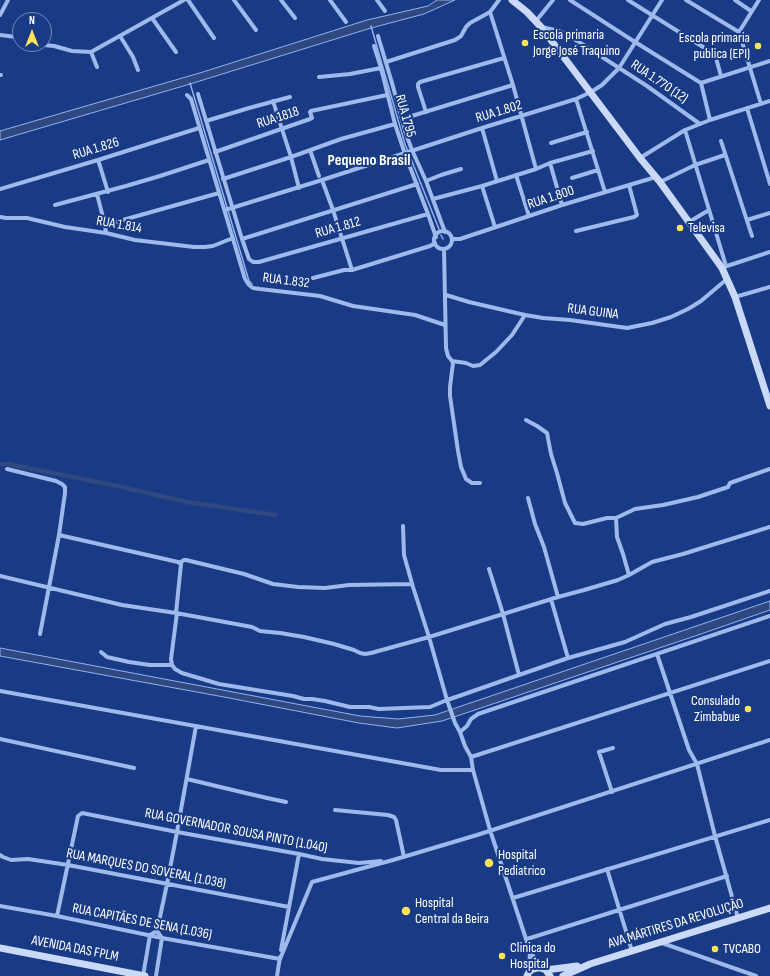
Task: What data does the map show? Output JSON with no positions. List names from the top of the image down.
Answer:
{
  "streets": {
    "street": [
      "RUA 1.770 (12)",
      "RUA 1.802",
      "RUA 1795",
      "RUA 1818",
      "RUA 1.826",
      "RUA 1.800",
      "RUA 1.814",
      "RUA 1.812",
      "RUA 1.832",
      "RUA GUINA",
      "RUA GOVERNADOR SOUSA PINTO (1.040)",
      "RUA MARQUES DO SOVERAL (1.038)",
      "RUA CAPITÃES DE SENA (1.036)",
      "AVA MÁRTIRES DA REVOLUÇÃO",
      "AVENIDA DAS FPLM"
    ]
  },
  "crossings": [
    ["RUA 1.770 (12)", "RUA 1.802"],
    ["RUA 1.802", "RUA 1795"],
    ["RUA 1.802", "RUA 1.832"],
    ["RUA 1795", "RUA 1818"],
    ["RUA 1795", "RUA 1.800"],
    ["RUA 1795", "RUA 1.812"],
    ["RUA 1.826", "RUA 1.832"],
    ["RUA 1.814", "RUA 1.832"],
    ["RUA GOVERNADOR SOUSA PINTO (1.040)", "RUA MARQUES DO SOVERAL (1.038)"]
  ],
  "districts": ["Pequeno Brasil"],
  "places": [
    "Escola primaria Jorge José Traquino",
    "Escola primaria publica (EPI)",
    "Televisa",
    "Consulado Zimbabue",
    "Hospital Pediatrico",
    "Hospital Central da Beira",
    "TVCABO",
    "Clinica do Hospital"
  ],
  "north": "top"
}
